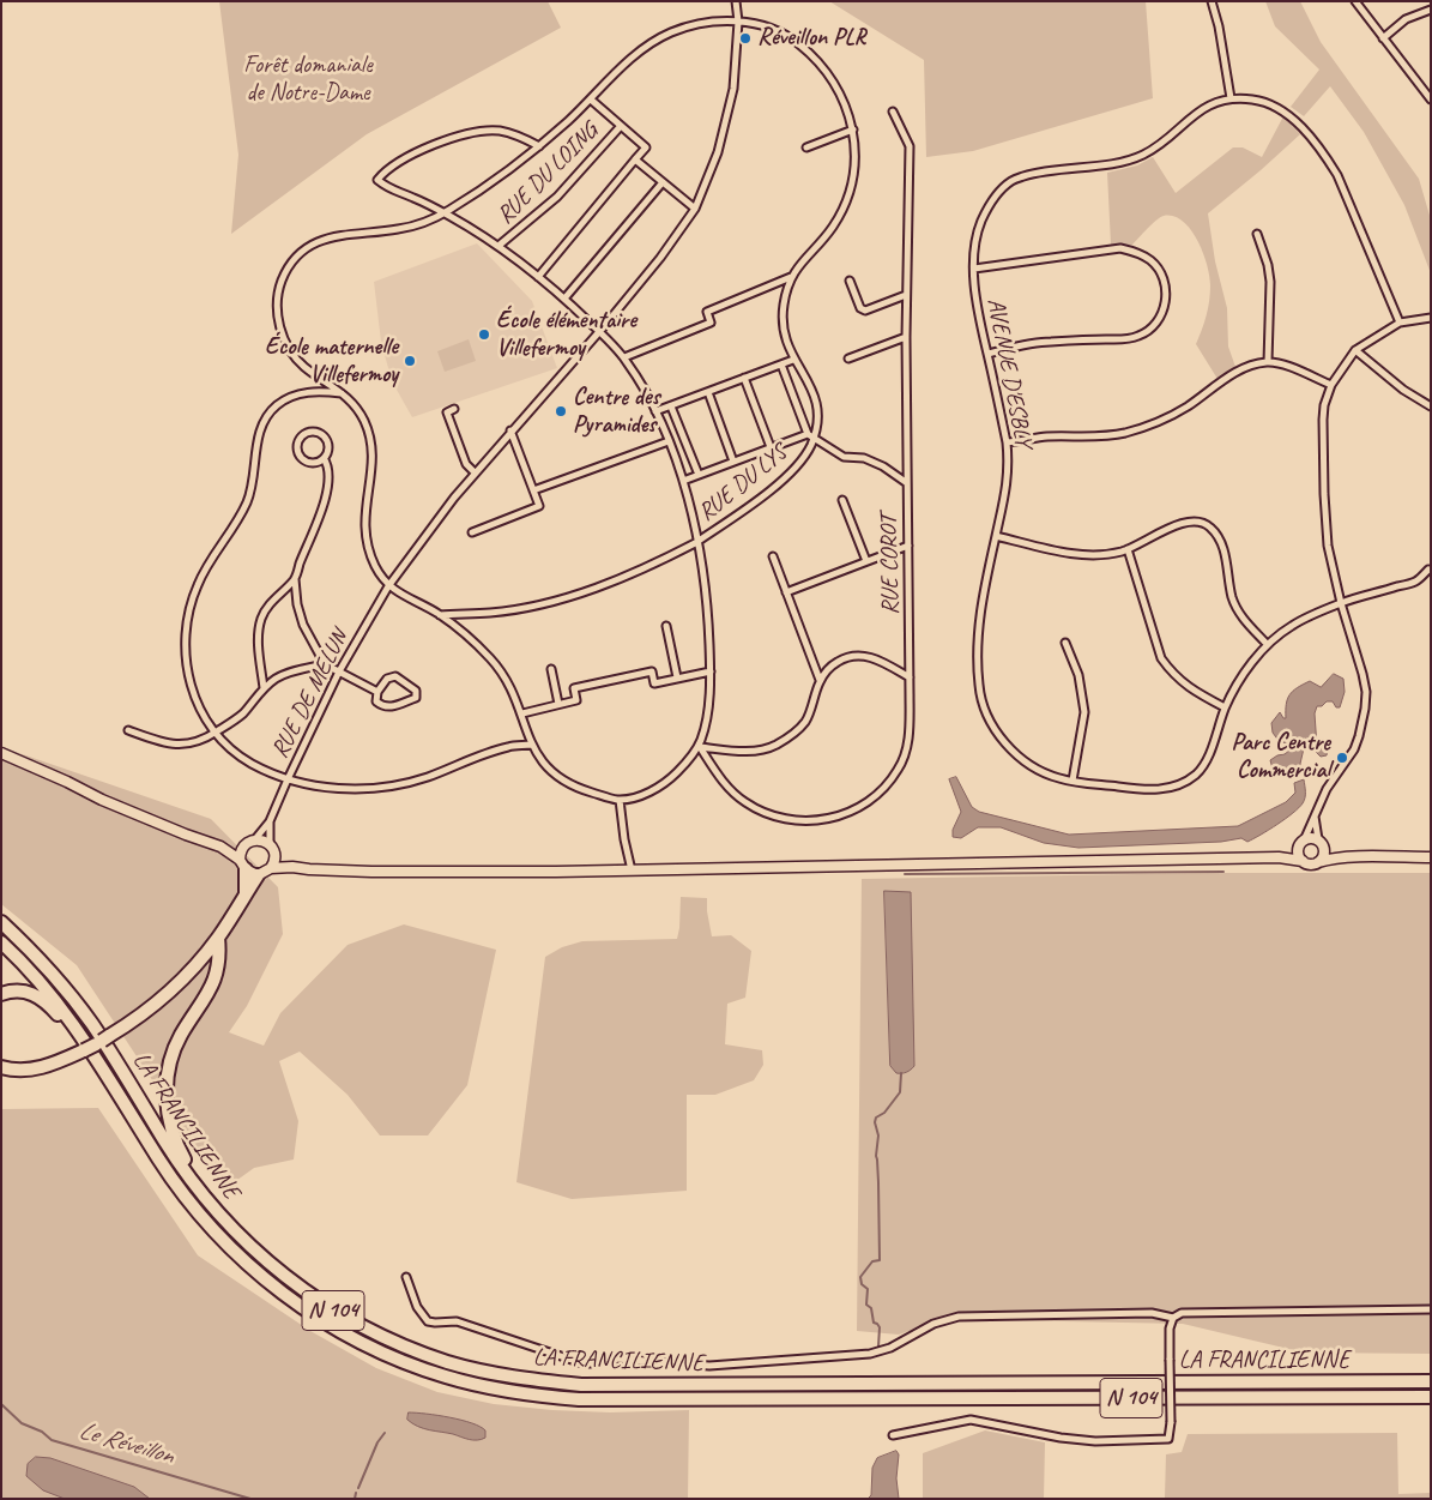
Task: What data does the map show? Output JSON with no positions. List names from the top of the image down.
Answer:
{
  "streets": {
    "highway": ["LA FRANCILIENNE", "N 104"],
    "street": [
      "RUE DU LOING",
      "AVENUE D'ESBLY",
      "RUE DU LYS",
      "RUE COROT",
      "RUE DE MELUN"
    ]
  },
  "crossings": [
    ["RUE DU LYS", "RUE DE MELUN"]
  ],
  "water": ["Le Réveillon"],
  "parks": ["Forêt domaniale de Notre-Dame"],
  "places": [
    "Réveillon PLR",
    "École élémentaire Villefermoy",
    "École maternelle Villefermoy",
    "Centre des Pyramides",
    "Parc Centre Commercial"
  ]
}
